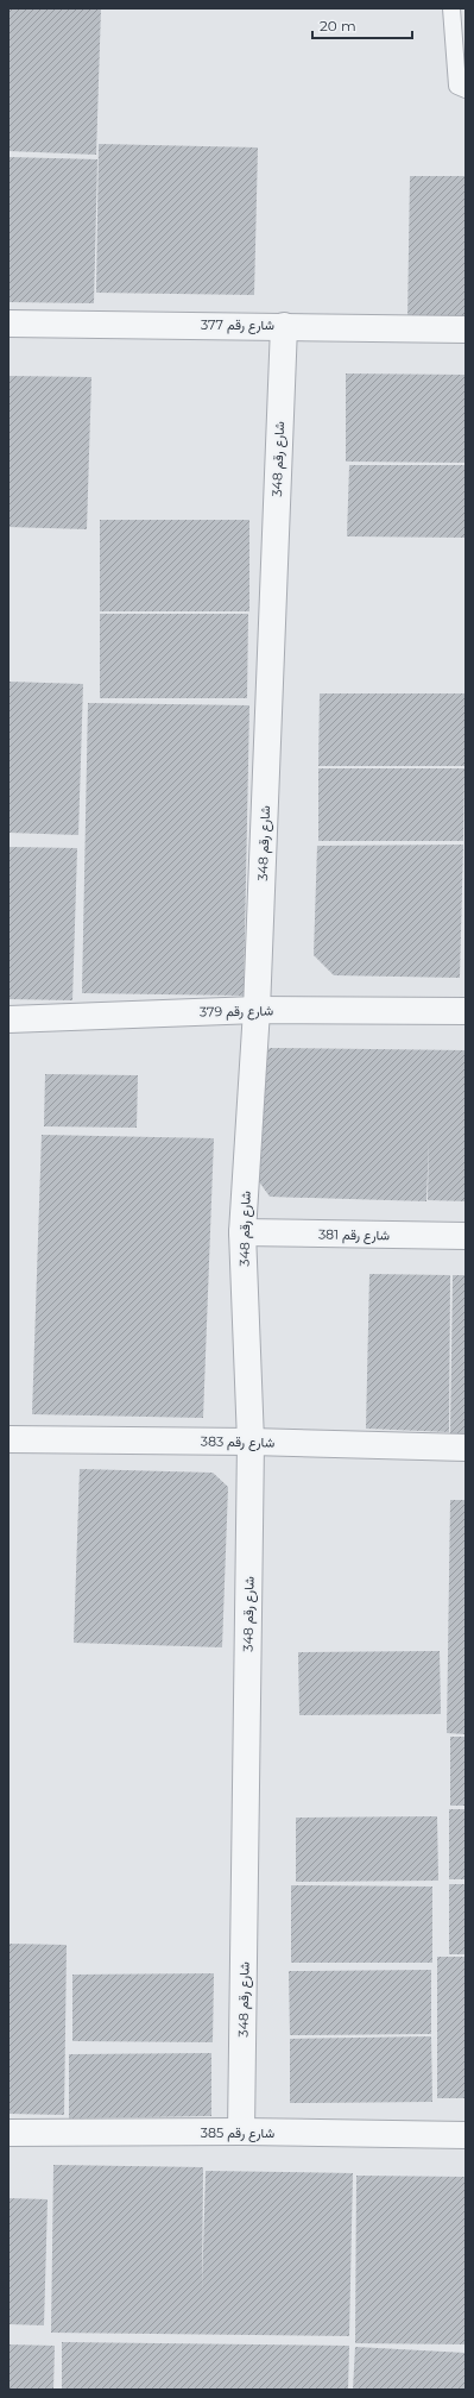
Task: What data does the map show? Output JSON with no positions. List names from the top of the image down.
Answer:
{
  "streets": {
    "street": [
      "شارع رقم 377",
      "شارع رقم 348",
      "شارع رقم 379",
      "شارع رقم 381",
      "شارع رقم 383",
      "شارع رقم 385"
    ]
  },
  "crossings": [
    ["شارع رقم 377", "شارع رقم 348"],
    ["شارع رقم 348", "شارع رقم 379"],
    ["شارع رقم 348", "شارع رقم 381"],
    ["شارع رقم 348", "شارع رقم 383"],
    ["شارع رقم 348", "شارع رقم 385"]
  ],
  "scale_bar": "20 m"
}
